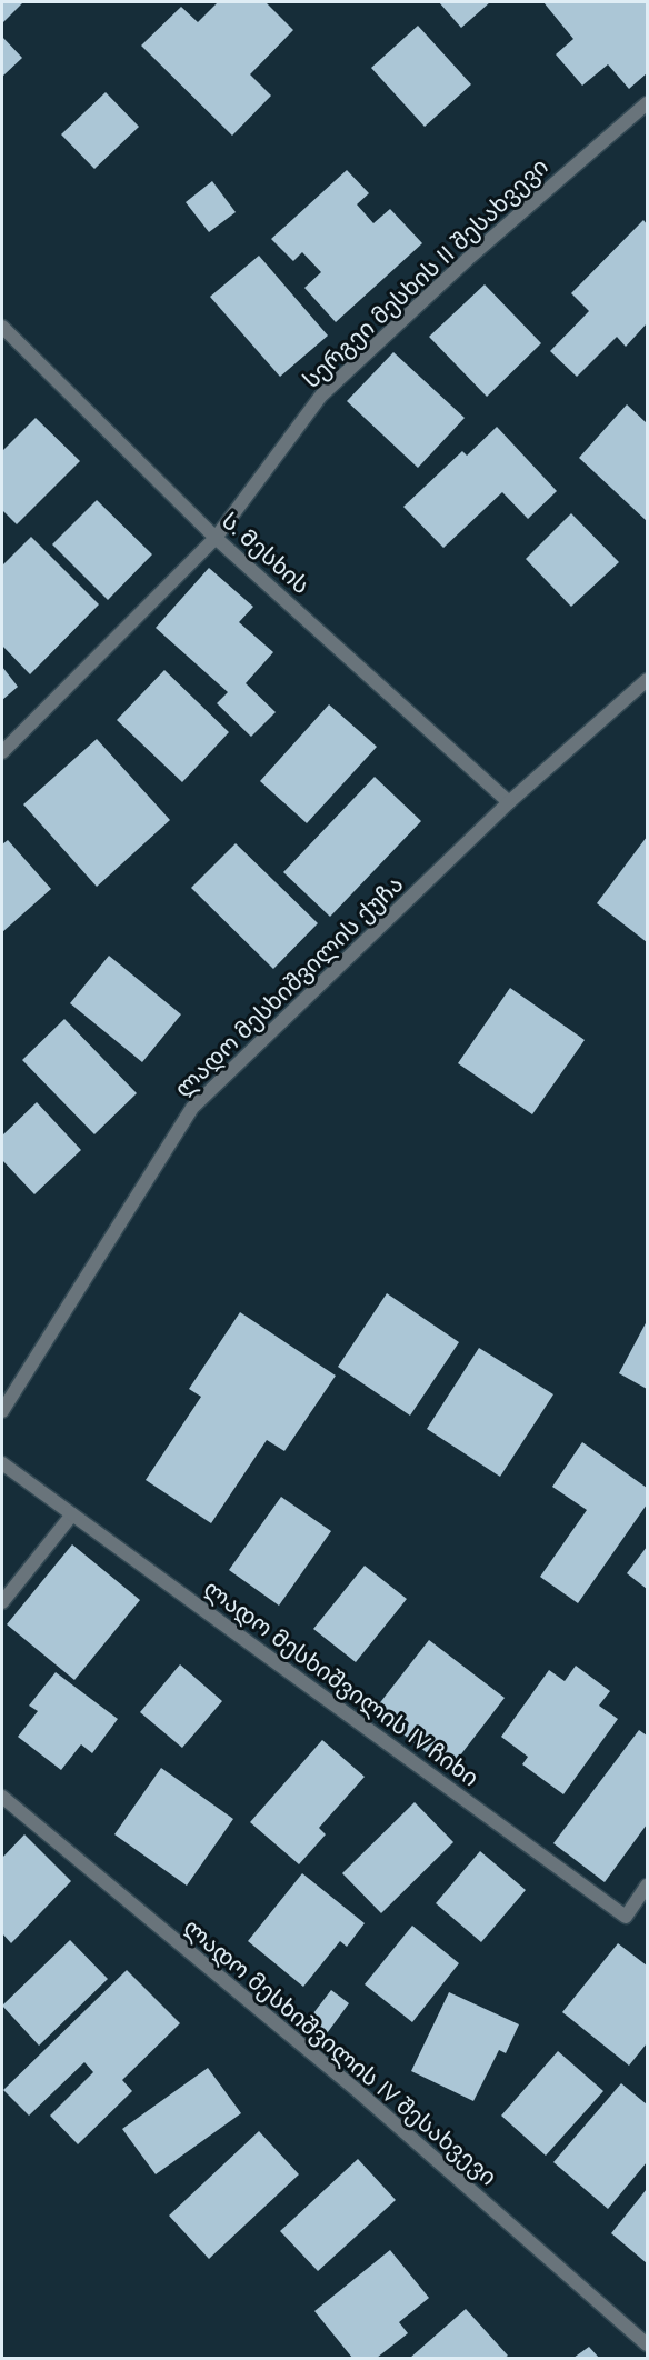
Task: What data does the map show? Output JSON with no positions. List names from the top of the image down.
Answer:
{
  "streets": {
    "street": [
      "სერგეი მესხის II შესახვევი",
      "Ს. Მესხის",
      "ლადო მესხიშვილის ქუჩა",
      "ლადო მესხიშვილის IV ჩიხი",
      "ლადო მესხიშვილის IV შესახვევი"
    ]
  },
  "crossings": [
    ["სერგეი მესხის II შესახვევი", "Ს. Მესხის"],
    ["Ს. Მესხის", "ლადო მესხიშვილის ქუჩა"]
  ]
}
